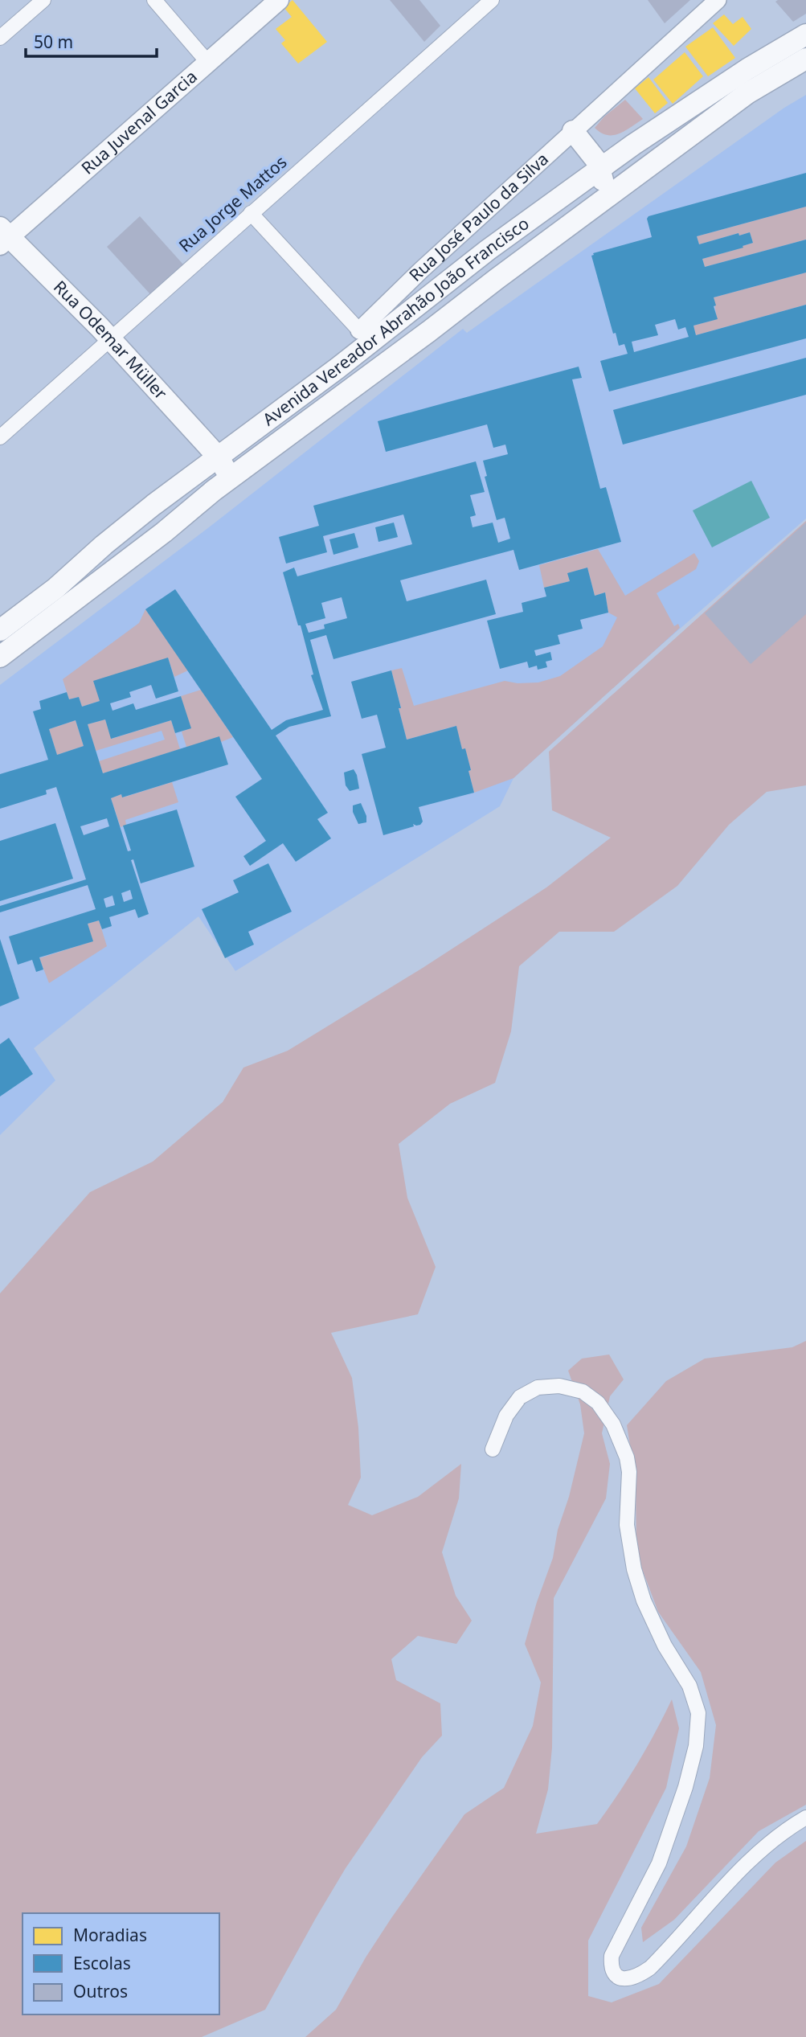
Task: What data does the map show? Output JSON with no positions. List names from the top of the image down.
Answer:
{
  "streets": {
    "main road": ["Rua Juvenal Garcia", "Avenida Vereador Abrahão João Francisco", "Rua Odemar Müller"],
    "street": ["Rua Jorge Mattos", "Rua José Paulo da Silva"]
  },
  "crossings": [
    ["Rua Juvenal Garcia", "Rua Odemar Müller"],
    ["Rua Jorge Mattos", "Rua Odemar Müller"],
    ["Avenida Vereador Abrahão João Francisco", "Rua Odemar Müller"]
  ],
  "legend": ["Moradias", "Escolas", "Outros"],
  "scale_bar": "50 m"
}
